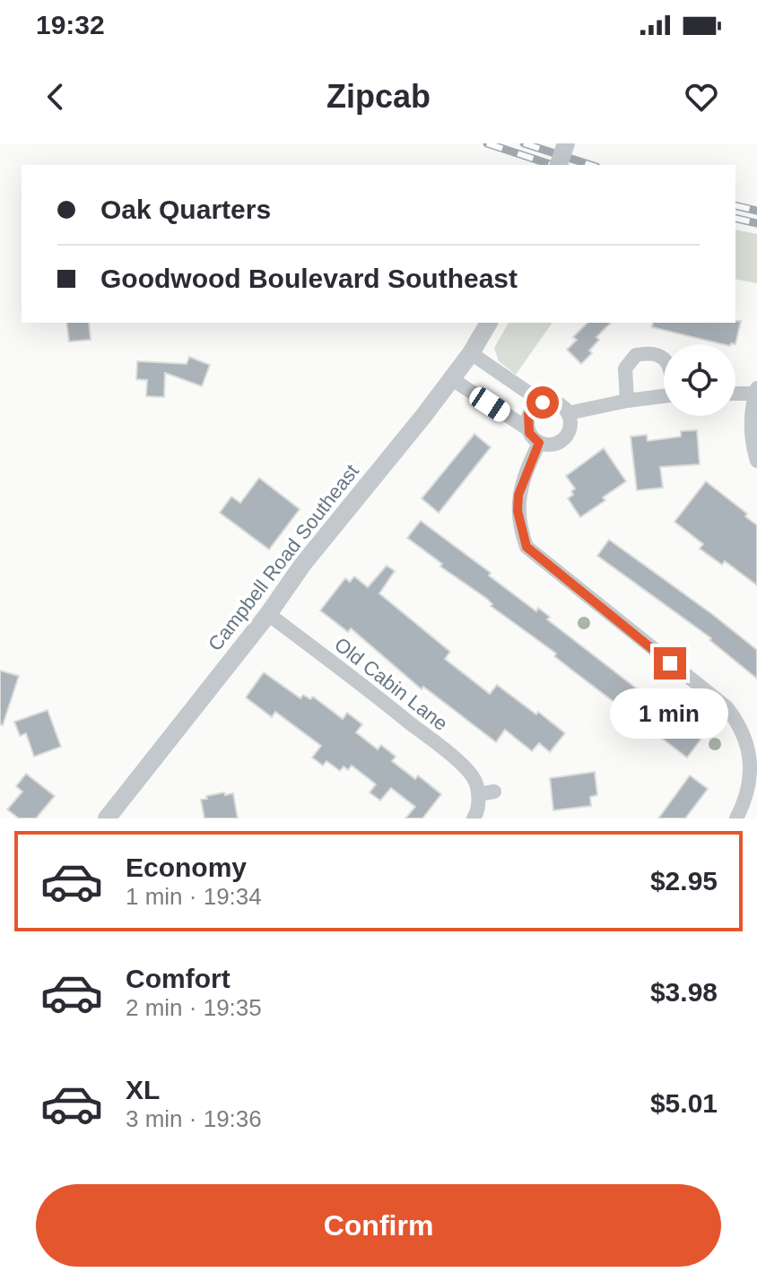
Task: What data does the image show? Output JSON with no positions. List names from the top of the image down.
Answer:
{
  "streets": {
    "street": ["Campbell Road Southeast", "Old Cabin Lane"]
  },
  "crossings": [
    ["Campbell Road Southeast", "Old Cabin Lane"]
  ],
  "page": {
    "status": "19:32",
    "header": "Zipcab",
    "banner": ["Oak Quarters", "Goodwood Boulevard Southeast"],
    "bubble": "1 min",
    "list": [
      {
        "name": "Economy",
        "note": "1 min · 19:34",
        "value": "$2.95"
      },
      {
        "name": "Comfort",
        "note": "2 min · 19:35",
        "value": "$3.98"
      },
      {
        "name": "XL",
        "note": "3 min · 19:36",
        "value": "$5.01"
      }
    ],
    "buttons": "Confirm"
  }
}
